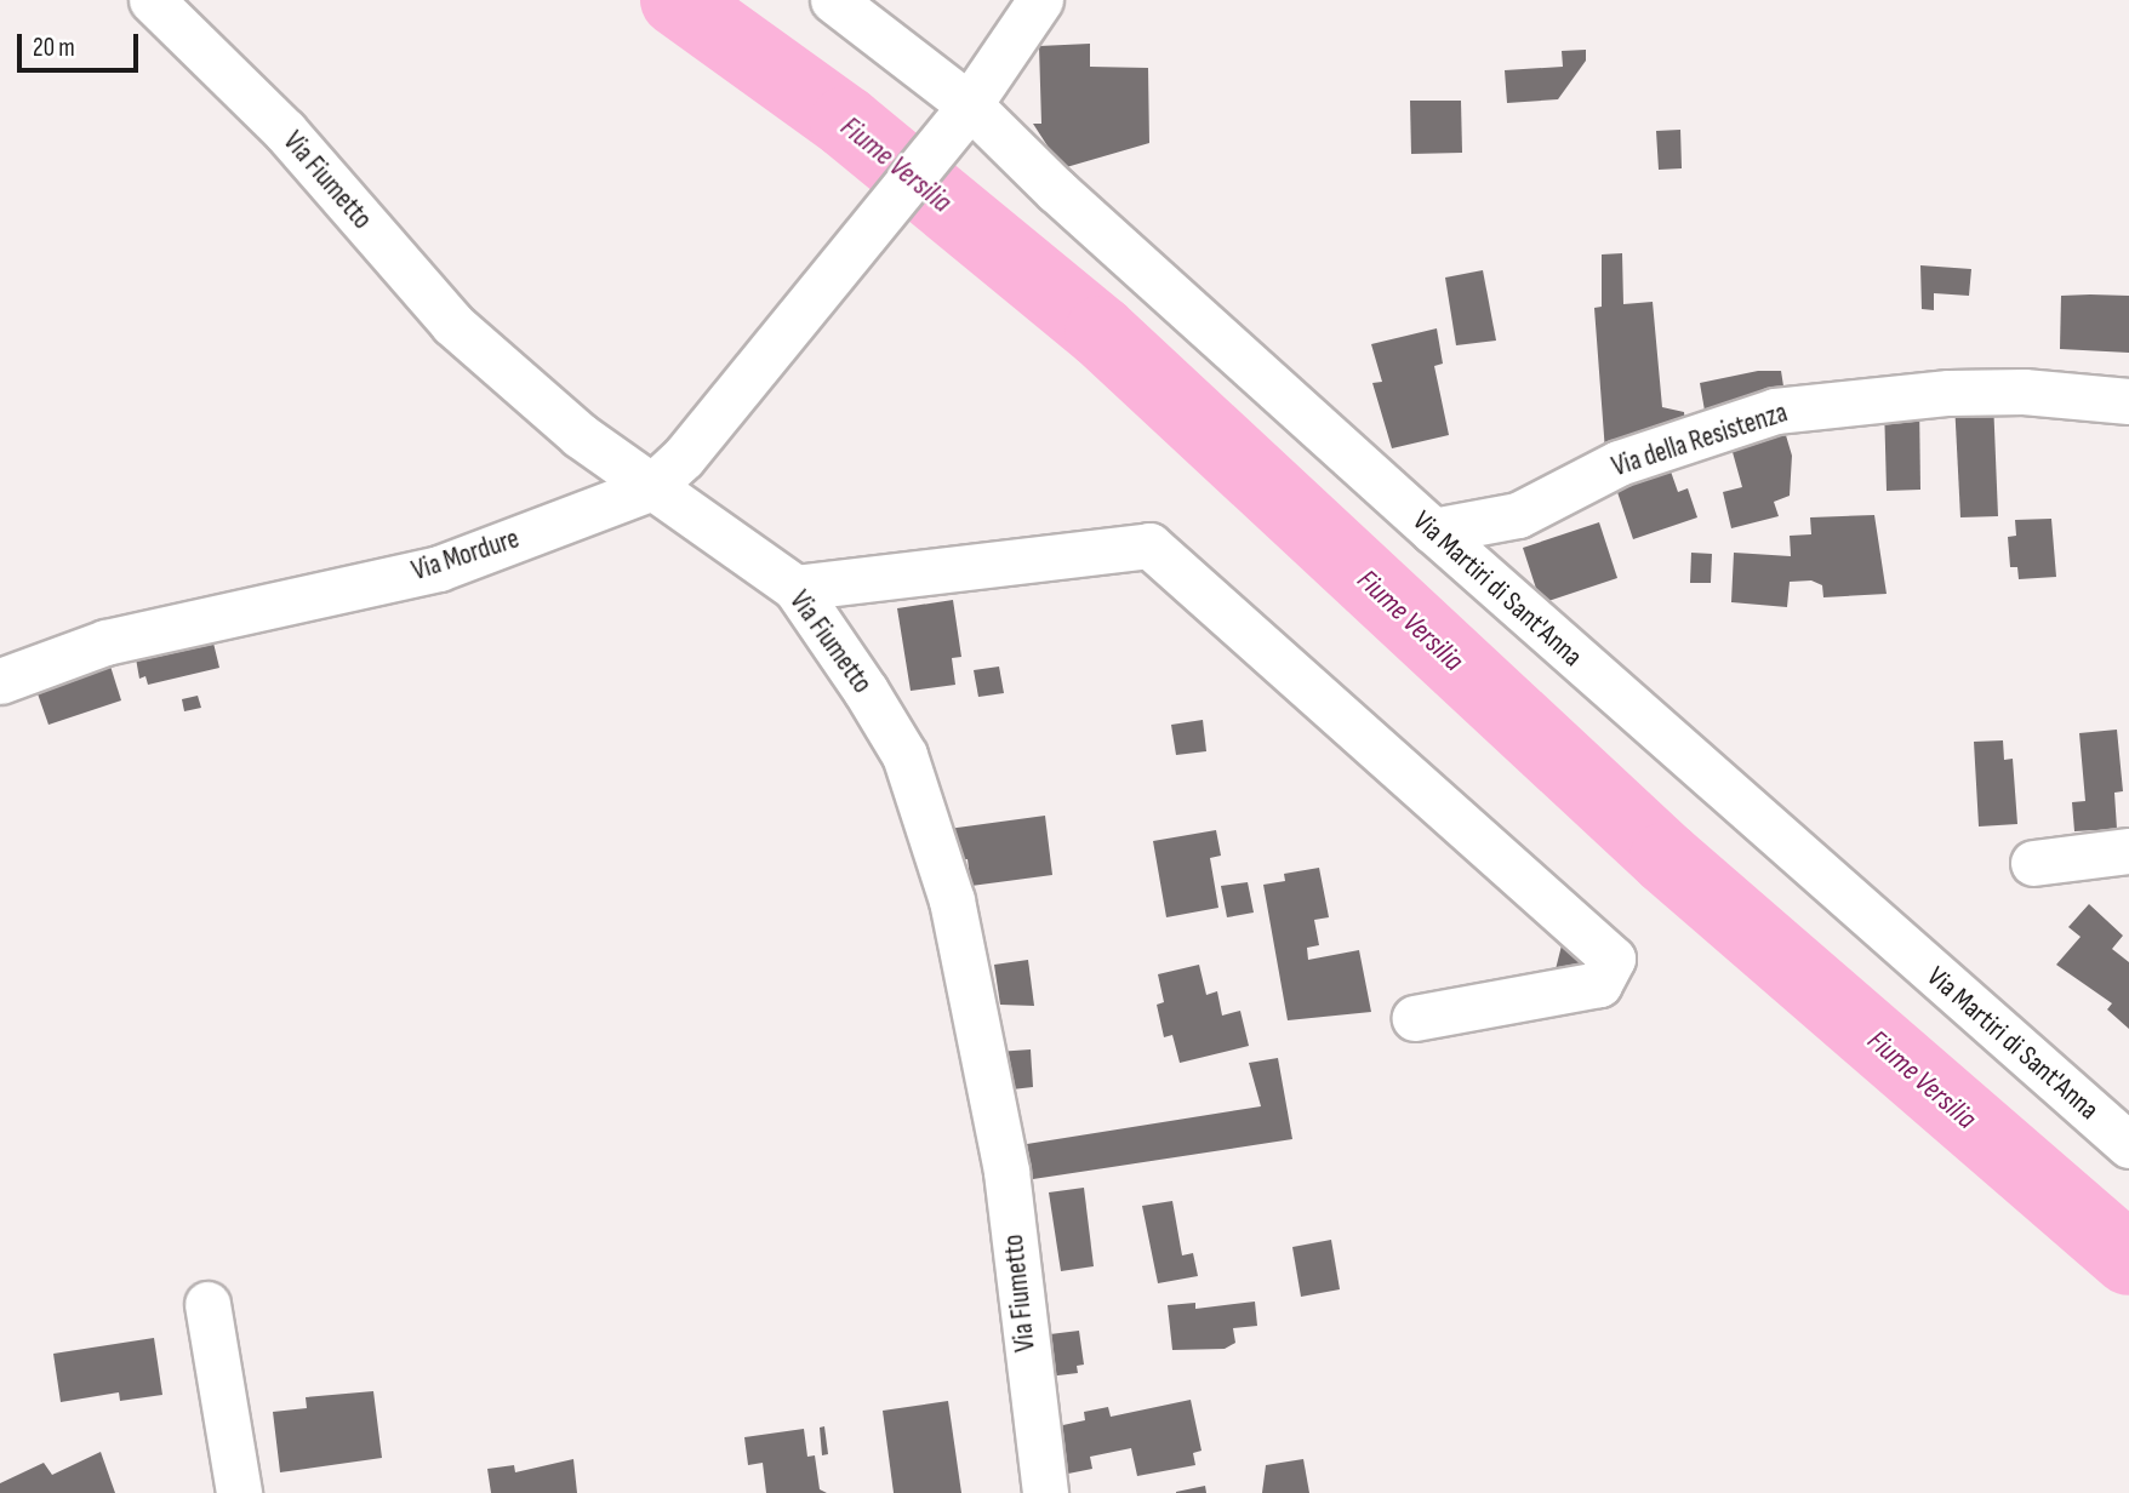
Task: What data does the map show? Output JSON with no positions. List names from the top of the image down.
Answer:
{
  "streets": {
    "street": [
      "Via Fiumetto",
      "Via della Resistenza",
      "Via Mordure",
      "Via Martiri di Sant'Anna"
    ]
  },
  "crossings": [
    ["Via Fiumetto", "Via Mordure"],
    ["Via della Resistenza", "Via Martiri di Sant'Anna"],
    ["Via Mordure", "Via Martiri di Sant'Anna"]
  ],
  "water": ["Fiume Versilia"],
  "scale_bar": "20 m"
}
